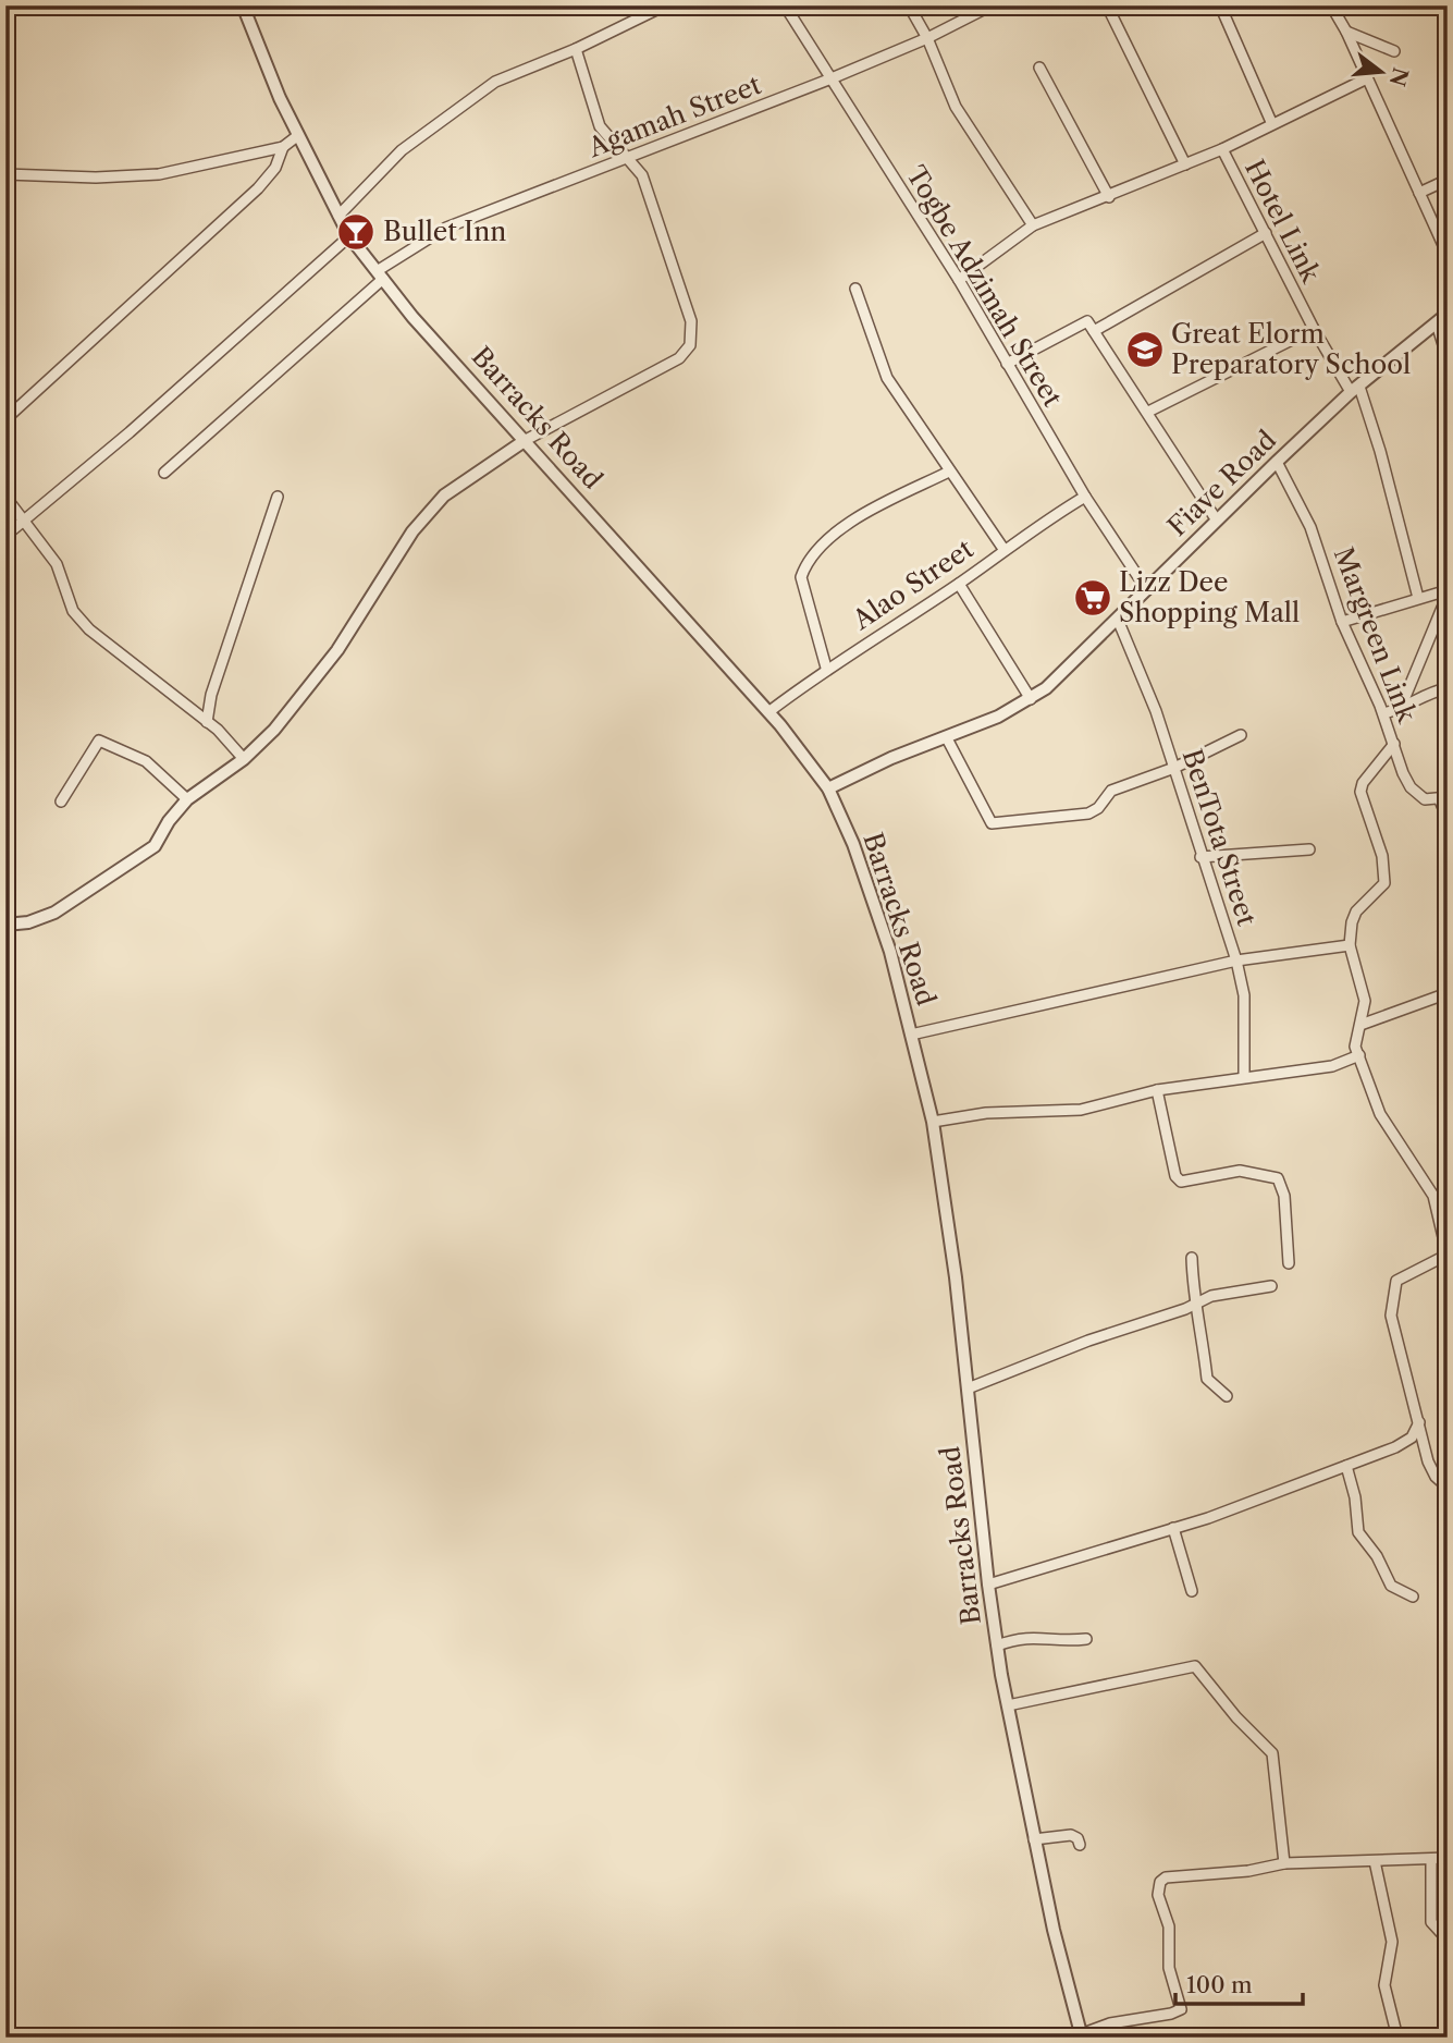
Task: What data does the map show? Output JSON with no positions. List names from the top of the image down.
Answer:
{
  "streets": {
    "street": [
      "Agamah Street",
      "Hotel Link",
      "Togbe Adzimah Street",
      "Barracks Road",
      "Fiave Road",
      "Alao Street",
      "Margreen Link",
      "BenTota Street"
    ]
  },
  "crossings": [
    ["Agamah Street", "Togbe Adzimah Street"],
    ["Agamah Street", "Barracks Road"],
    ["Hotel Link", "Fiave Road"],
    ["Togbe Adzimah Street", "Fiave Road"],
    ["Togbe Adzimah Street", "Alao Street"],
    ["Barracks Road", "Fiave Road"],
    ["Barracks Road", "Alao Street"],
    ["Fiave Road", "Margreen Link"],
    ["Fiave Road", "BenTota Street"]
  ],
  "places": {
    "bar": ["Bullet Inn"],
    "school or university": ["Great Elorm Preparatory School"],
    "supermarket": ["Lizz Dee Shopping Mall"]
  },
  "scale_bar": "100 m",
  "north": "right"
}
